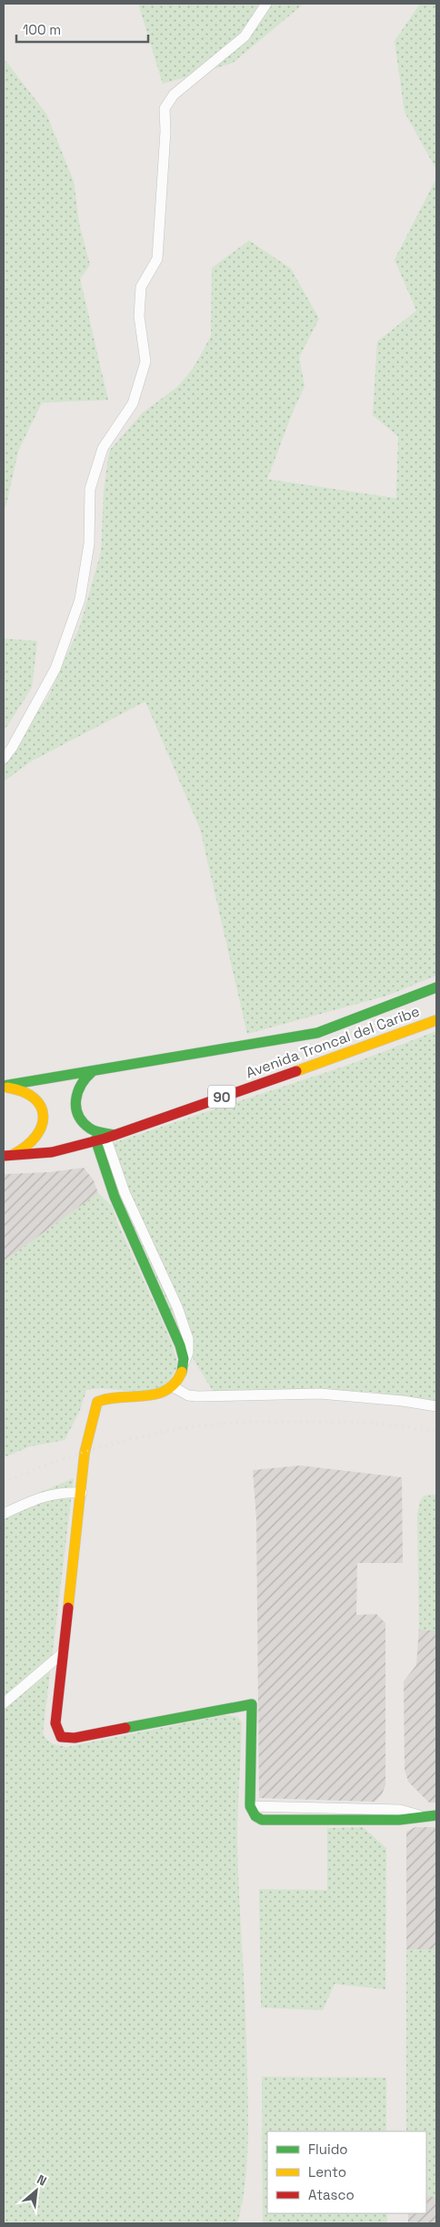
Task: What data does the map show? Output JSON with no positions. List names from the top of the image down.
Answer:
{
  "streets": {
    "main road": ["Avenida Troncal del Caribe", "90"]
  },
  "legend": ["Fluido", "Lento", "Atasco"],
  "scale_bar": "100 m",
  "north": "top right"
}
